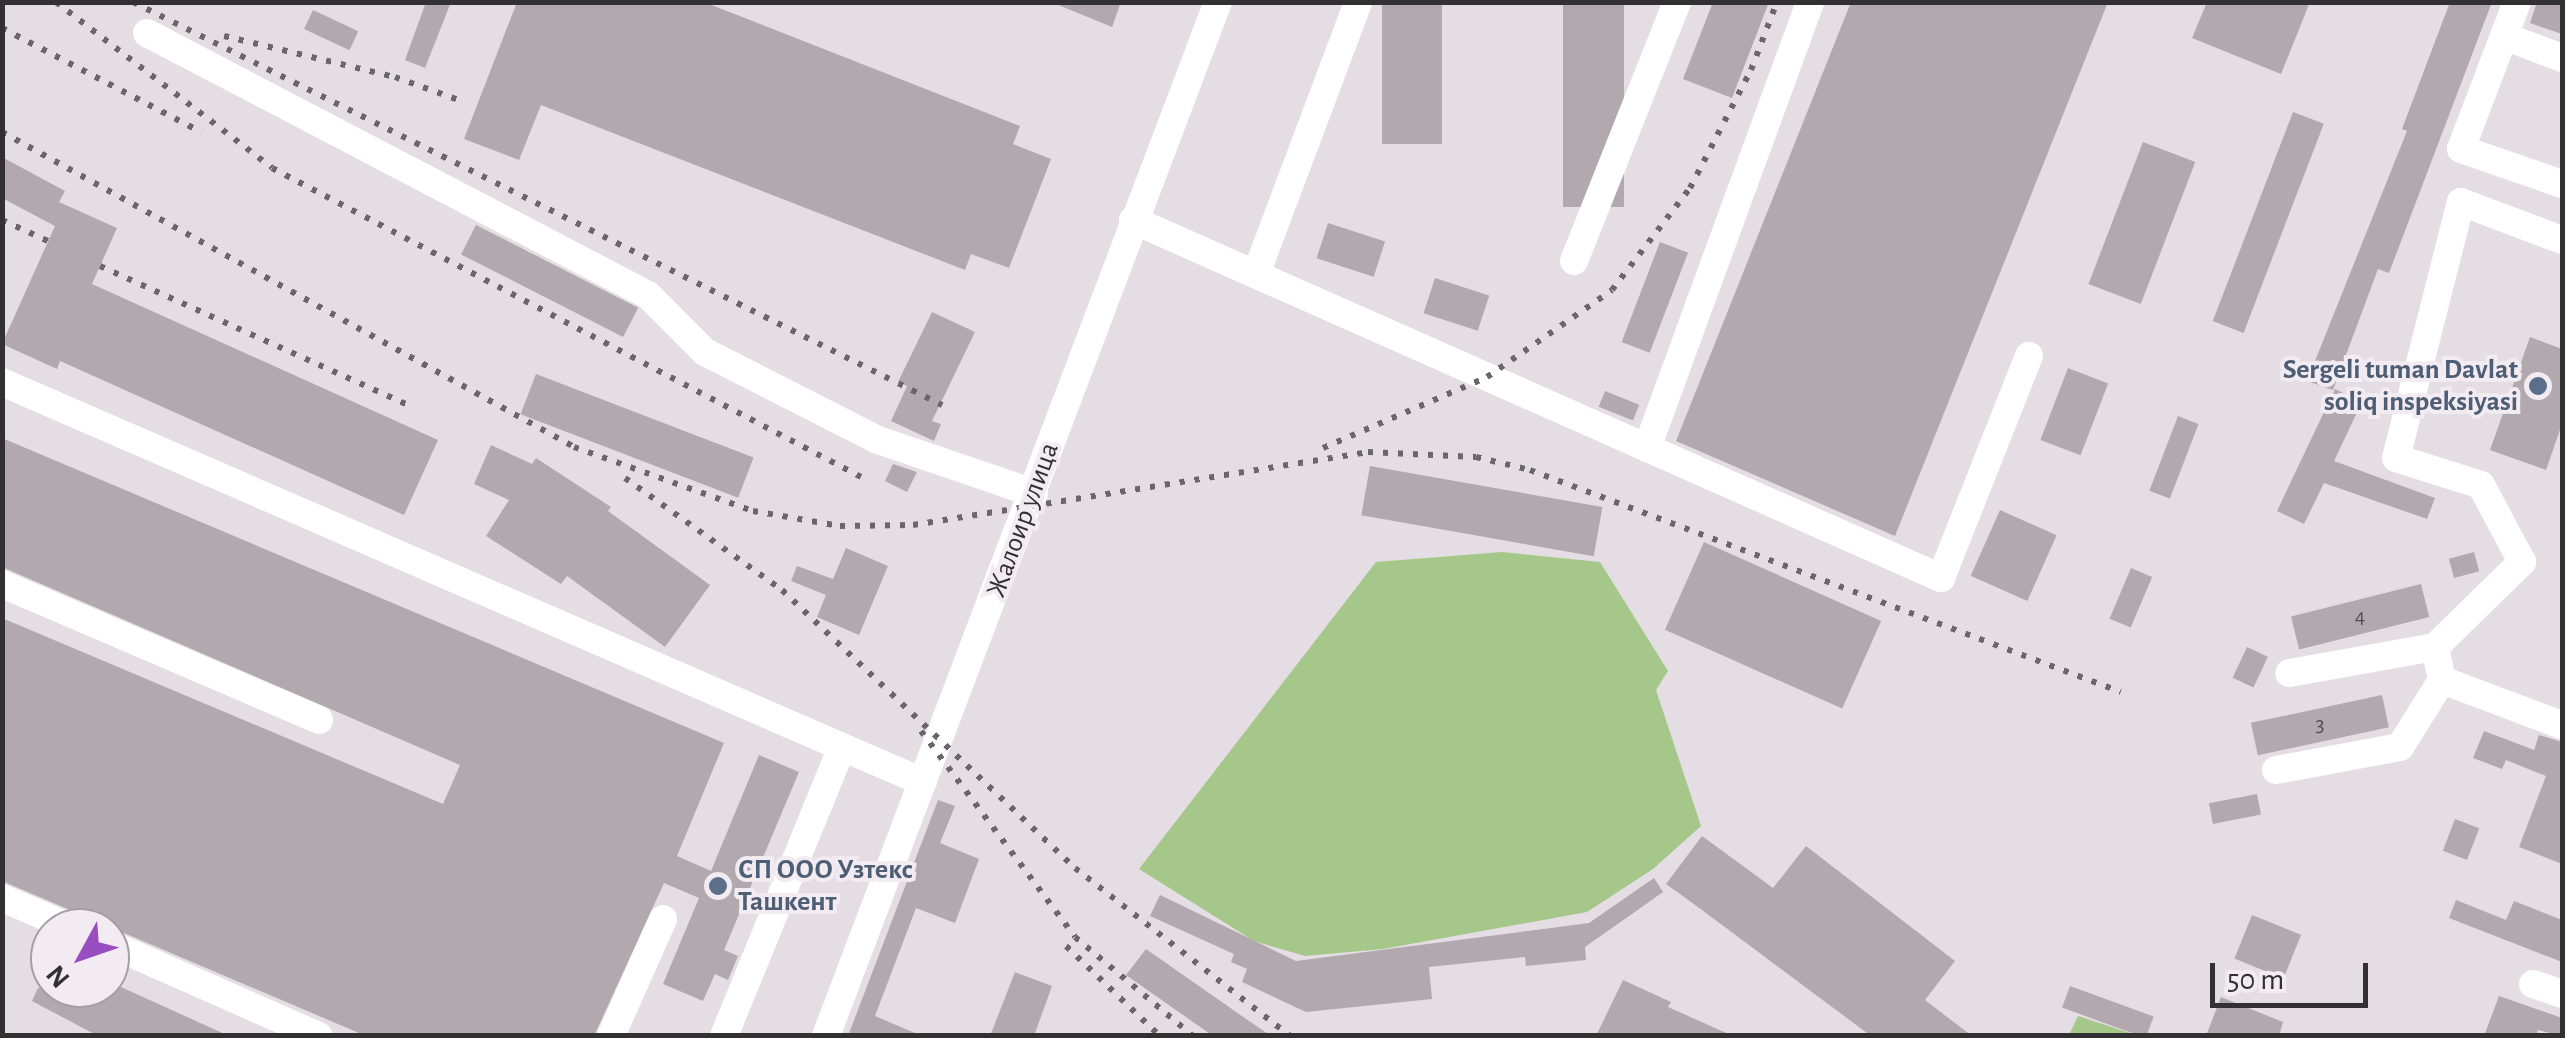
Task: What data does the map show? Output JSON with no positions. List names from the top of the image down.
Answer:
{
  "streets": {
    "street": ["Жалоир улица"]
  },
  "places": ["Sergeli tuman Davlat soliq inspeksiyasi", "СП ООО Узтекс Ташкент"],
  "house_numbers": ["4", "3"],
  "scale_bar": "50 m",
  "north": "bottom left"
}
